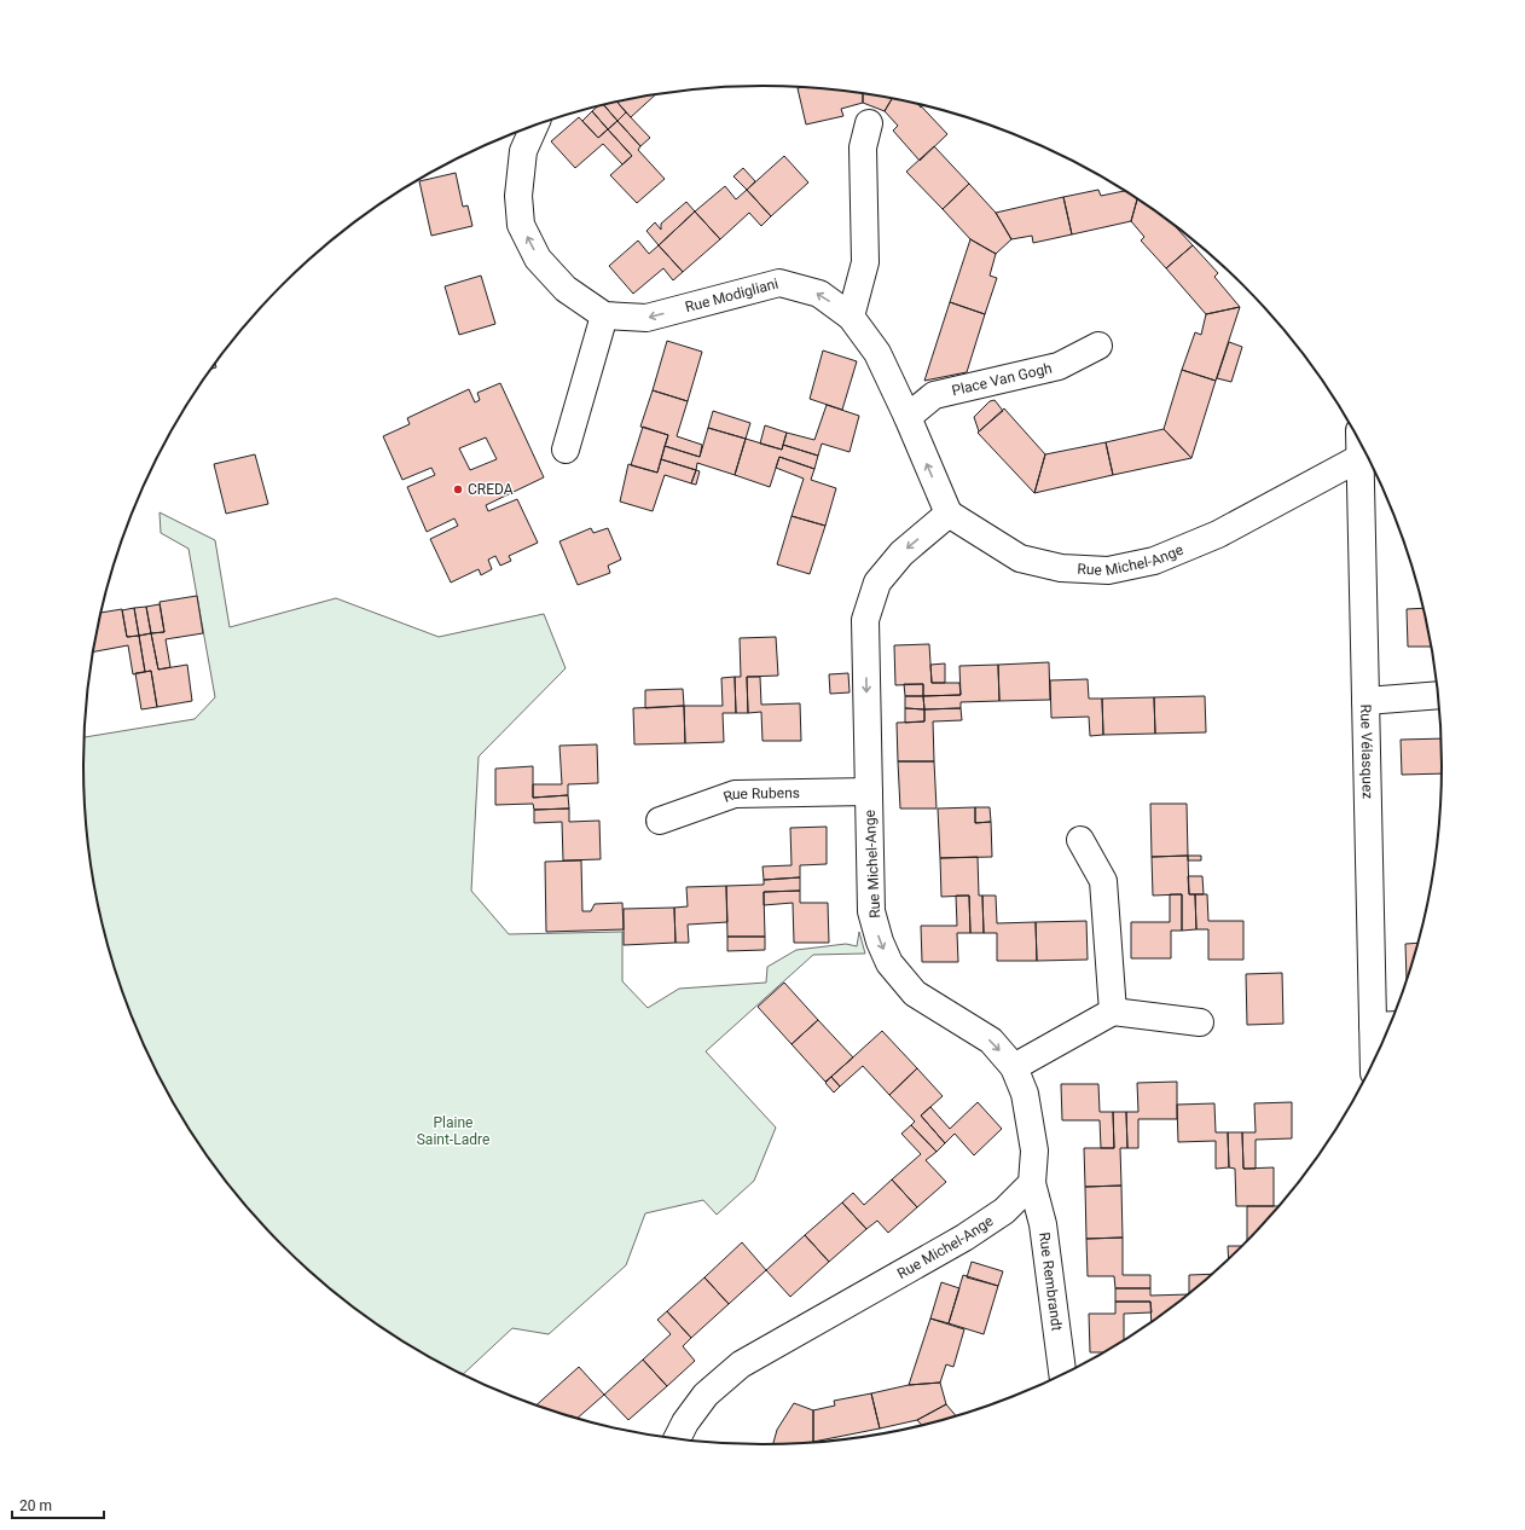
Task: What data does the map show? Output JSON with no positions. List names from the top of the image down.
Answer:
{
  "streets": {
    "street": [
      "Rue Modigliani",
      "Place Van Gogh",
      "Rue Michel-Ange",
      "Rue Vélasquez",
      "Rue Rubens",
      "Rue Rembrandt"
    ]
  },
  "crossings": [
    ["Rue Modigliani", "Place Van Gogh"],
    ["Rue Modigliani", "Rue Michel-Ange"],
    ["Rue Michel-Ange", "Rue Vélasquez"],
    ["Rue Michel-Ange", "Rue Rubens"],
    ["Rue Michel-Ange", "Rue Rembrandt"]
  ],
  "one_way": ["Rue Modigliani"],
  "parks": ["Plaine Saint-Ladre"],
  "places": ["CREDA"],
  "scale_bar": "20 m"
}
